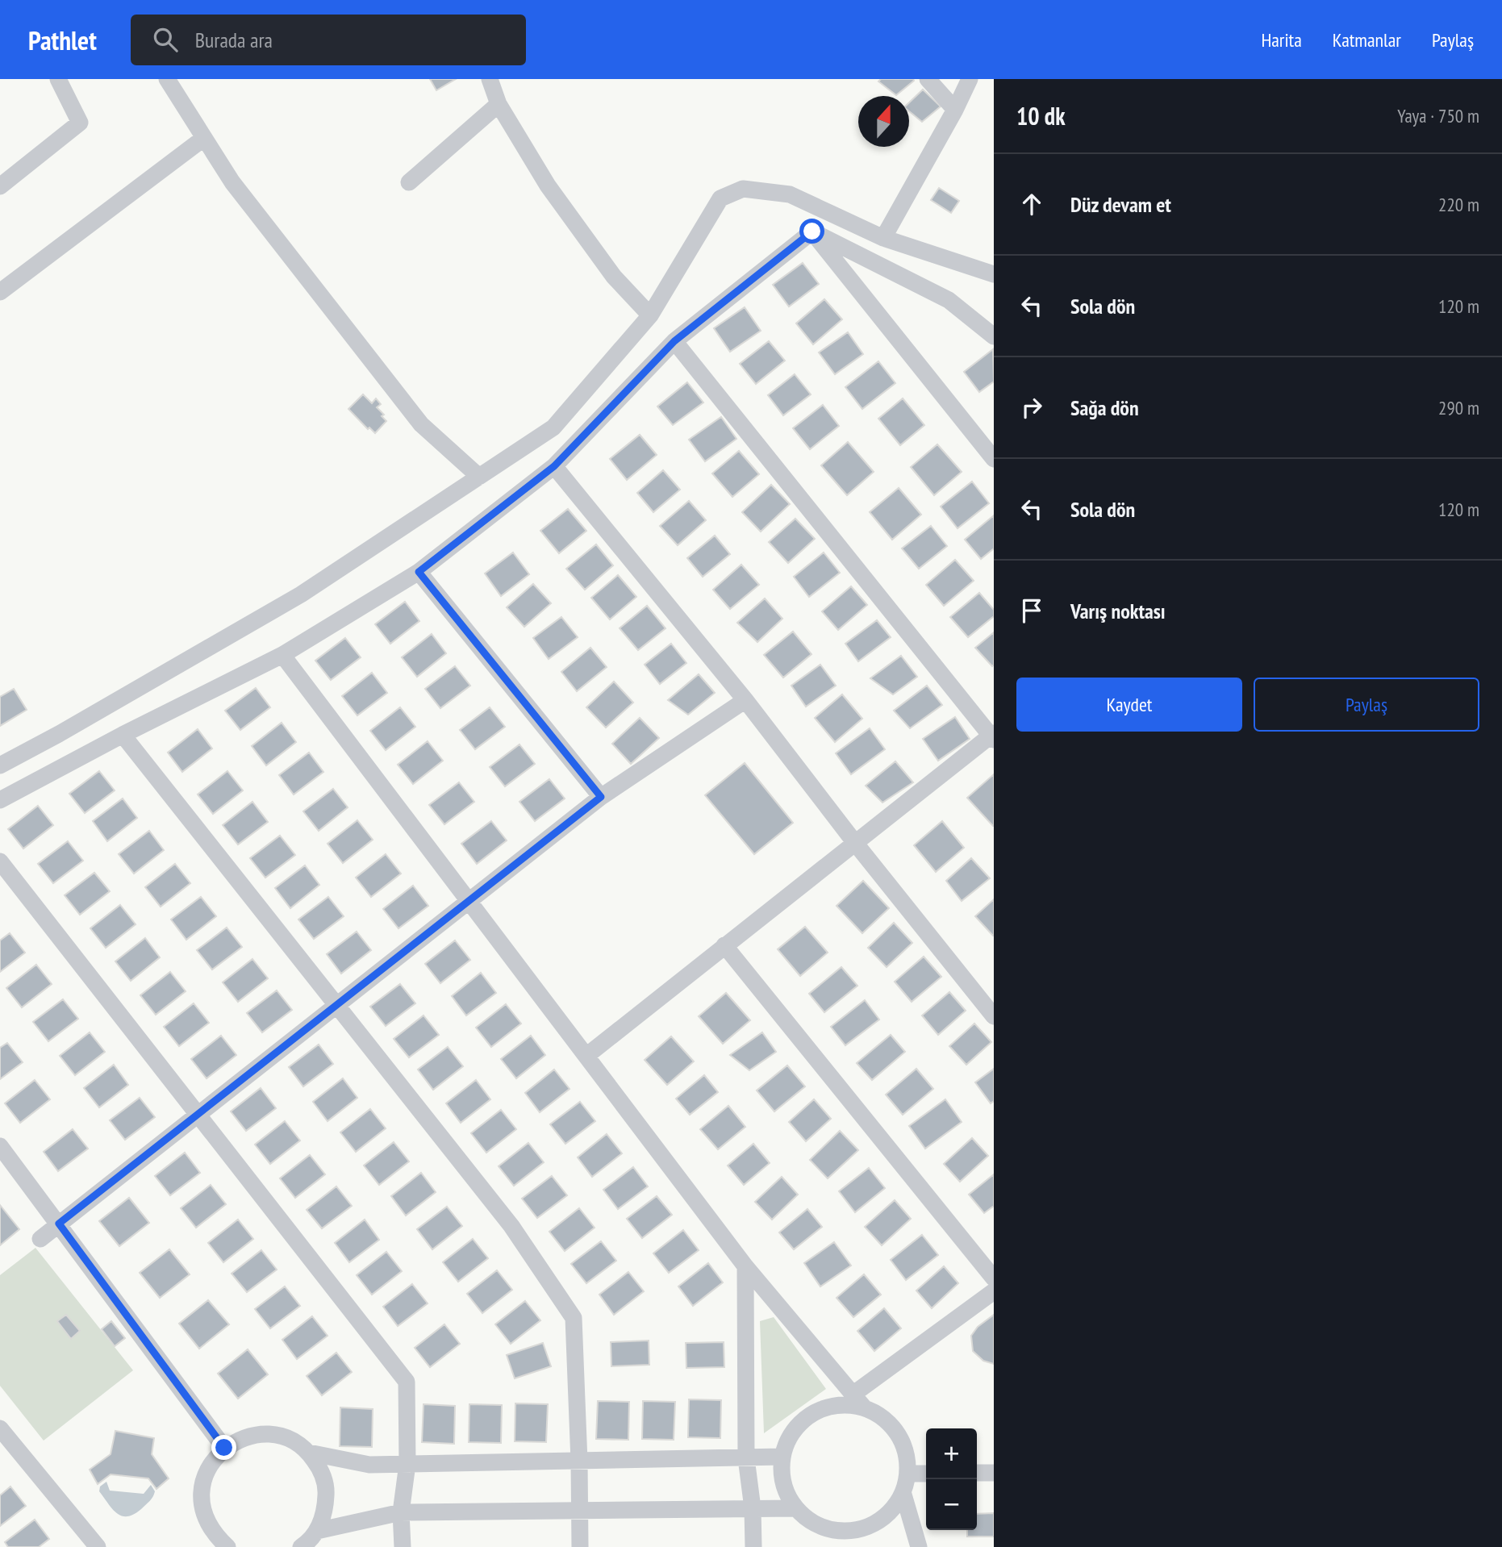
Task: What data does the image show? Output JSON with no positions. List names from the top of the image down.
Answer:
{
  "north": "top",
  "page": {
    "header": "Pathlet",
    "search": "Burada ara",
    "nav": ["Harita", "Katmanlar", "Paylaş"],
    "heading": ["10 dk", "Yaya · 750 m"],
    "list": [
      ["Düz devam et", "220 m"],
      ["Sola dön", "120 m"],
      ["Sağa dön", "290 m"],
      ["Sola dön", "120 m"],
      "Varış noktası"
    ],
    "buttons": ["Kaydet", "Paylaş"],
    "map_buttons": ["+", "−"]
  }
}
